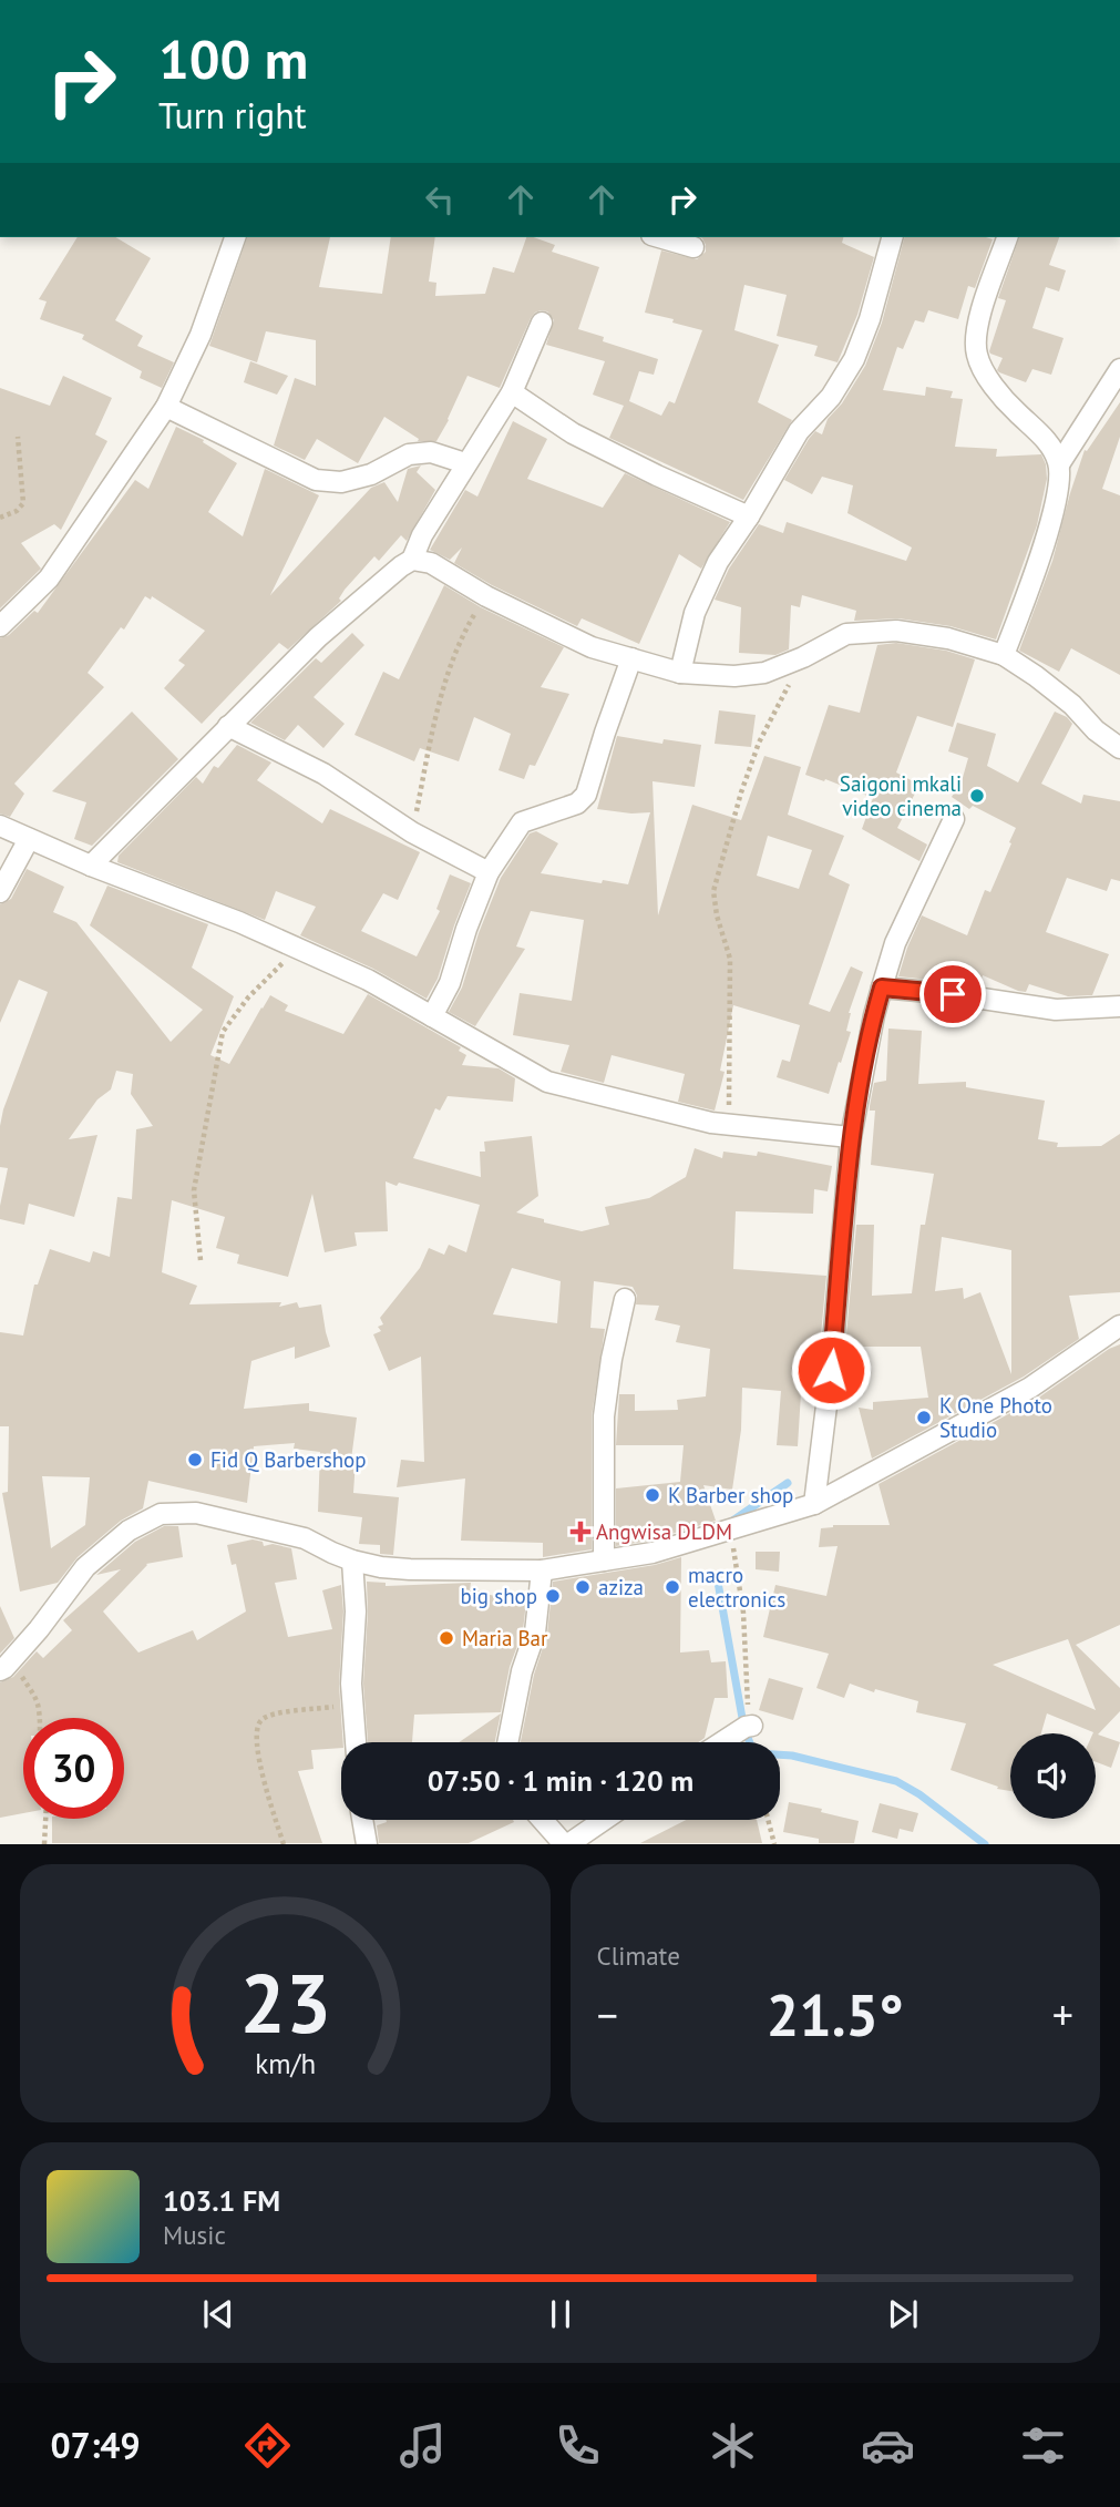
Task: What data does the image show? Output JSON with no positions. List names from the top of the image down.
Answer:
{
  "places": {
    "other": [
      "Saigoni mkali video cinema",
      "K One Photo Studio",
      "Fid Q Barbershop",
      "K Barber shop",
      "aziza",
      "macro electronics",
      "big shop",
      "Maria Bar"
    ],
    "health": ["Angwisa DLDM"]
  },
  "page": {
    "turn": ["100 m", "Turn right"],
    "limit": "30",
    "trip": "07:50 · 1 min · 120 m",
    "tile": "Climate",
    "heat": ["−", "21.5°", "+"],
    "song": ["103.1 FM", "Music"],
    "tabs": "07:49",
    "gauge": ["23", "km/h"]
  }
}
